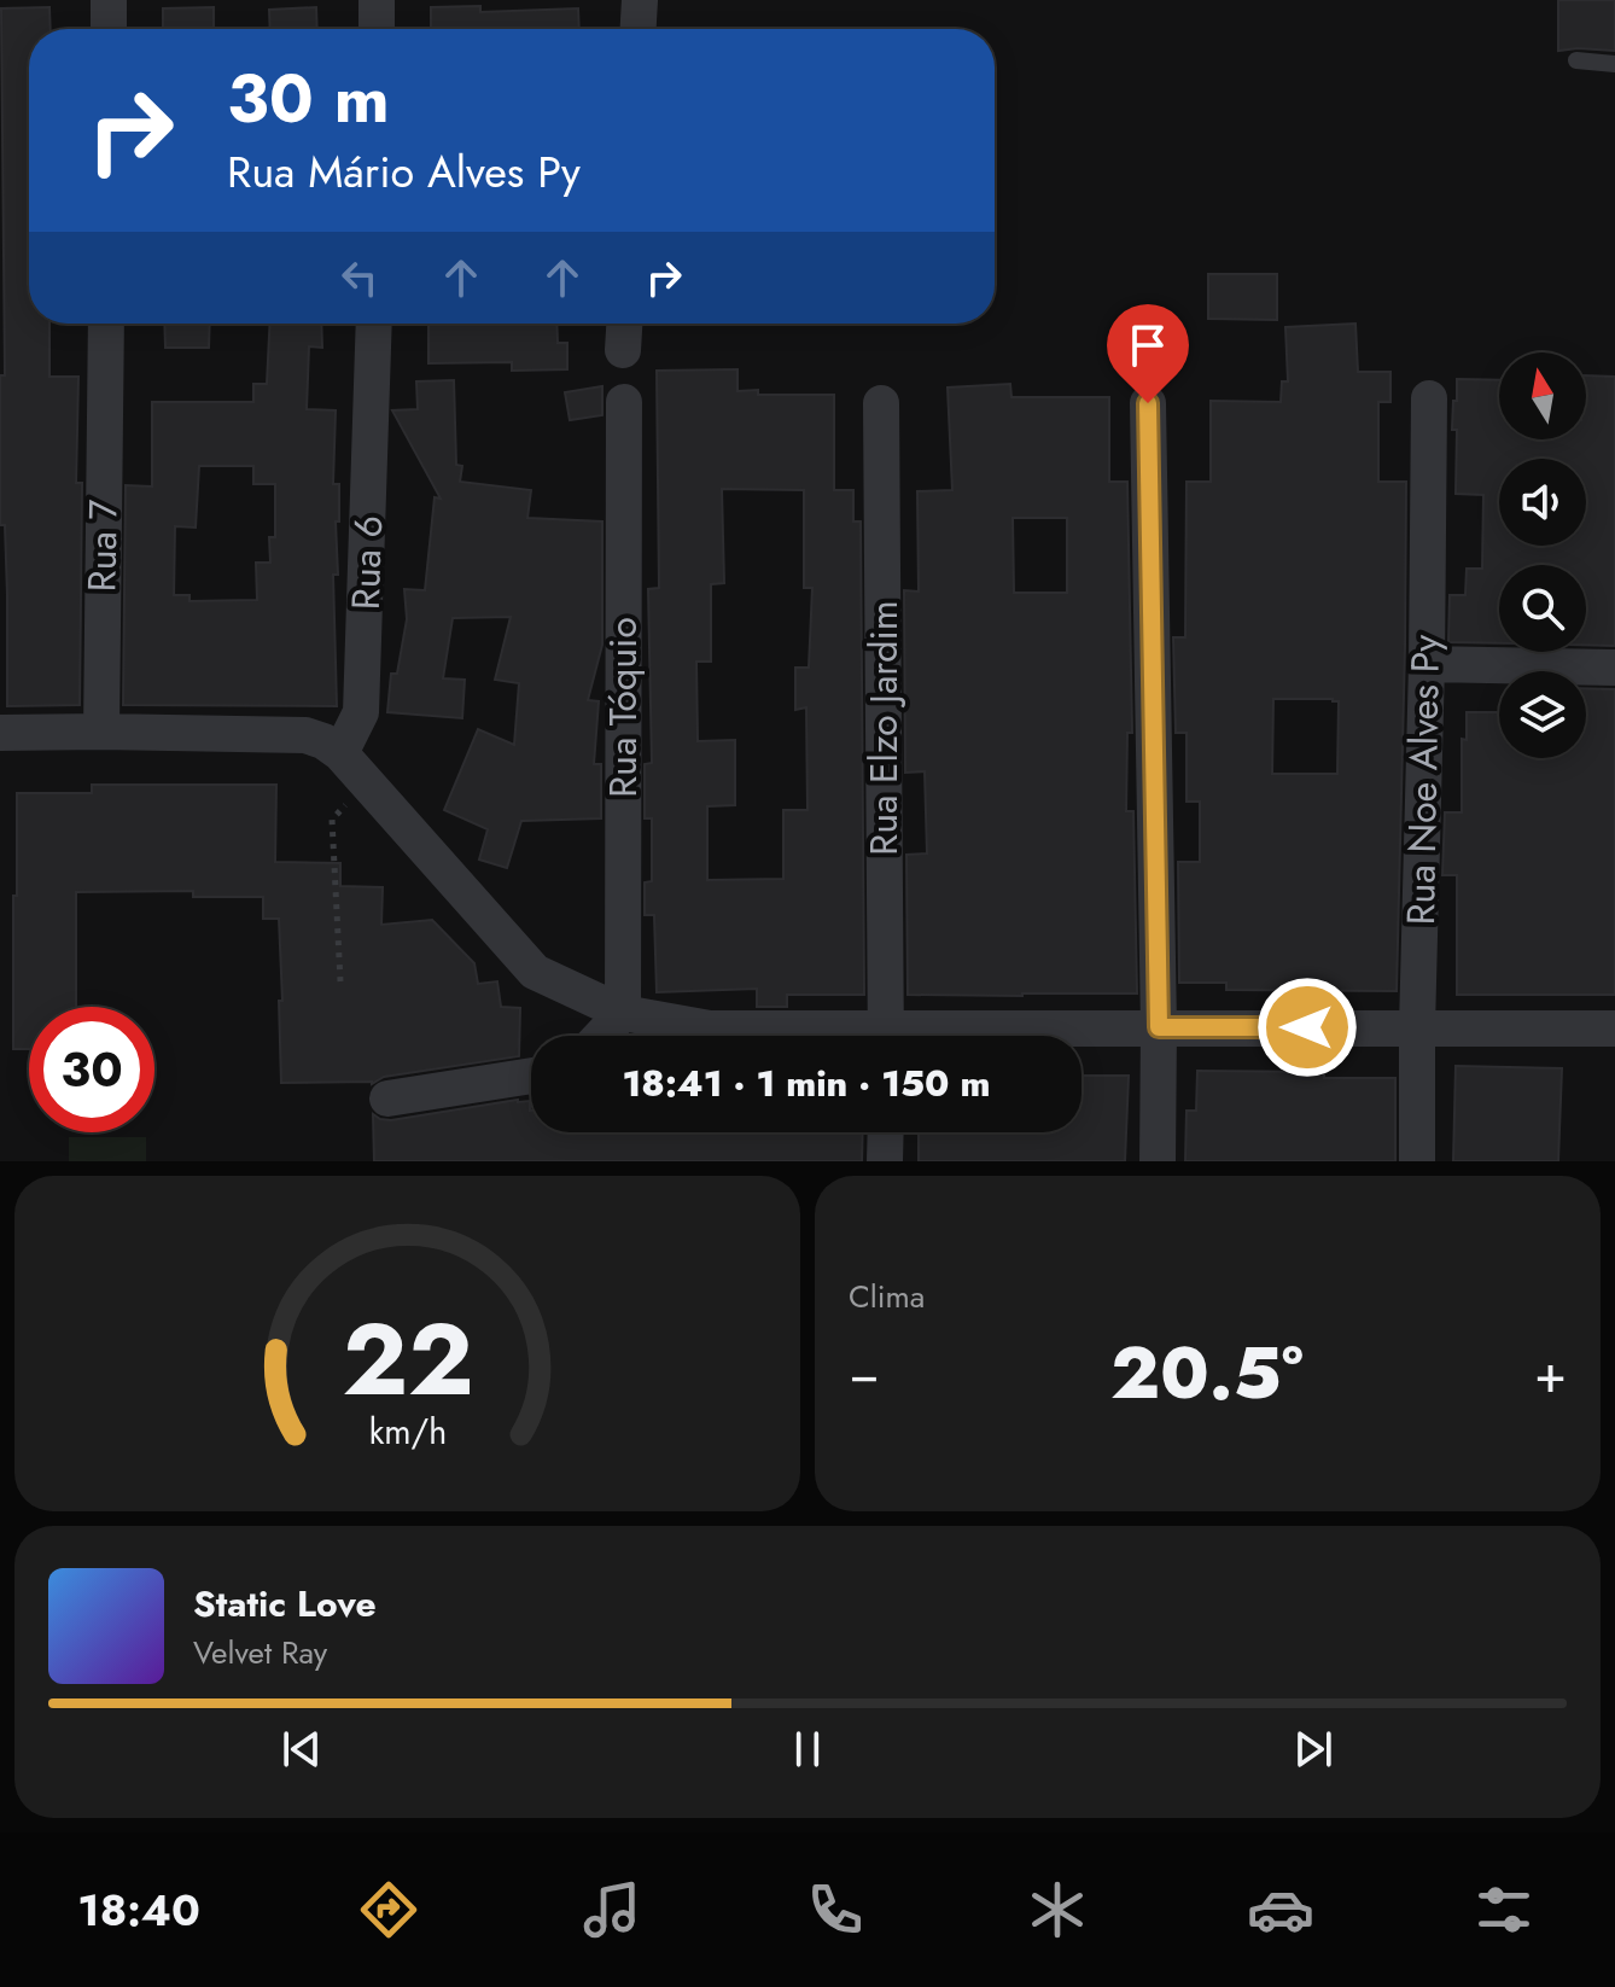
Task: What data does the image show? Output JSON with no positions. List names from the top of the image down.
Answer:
{
  "streets": {
    "street": [
      "Rua 7",
      "Rua 6",
      "Rua Tóquio",
      "Rua Elzo Jardim",
      "Rua Noe Alves Py"
    ]
  },
  "north": "top",
  "page": {
    "turn": ["30 m", "Rua Mário Alves Py"],
    "limit": "30",
    "trip": "18:41 · 1 min · 150 m",
    "tile": "Clima",
    "heat": ["−", "20.5°", "+"],
    "song": ["Static Love", "Velvet Ray"],
    "tabs": "18:40",
    "gauge": ["22", "km/h"]
  }
}
